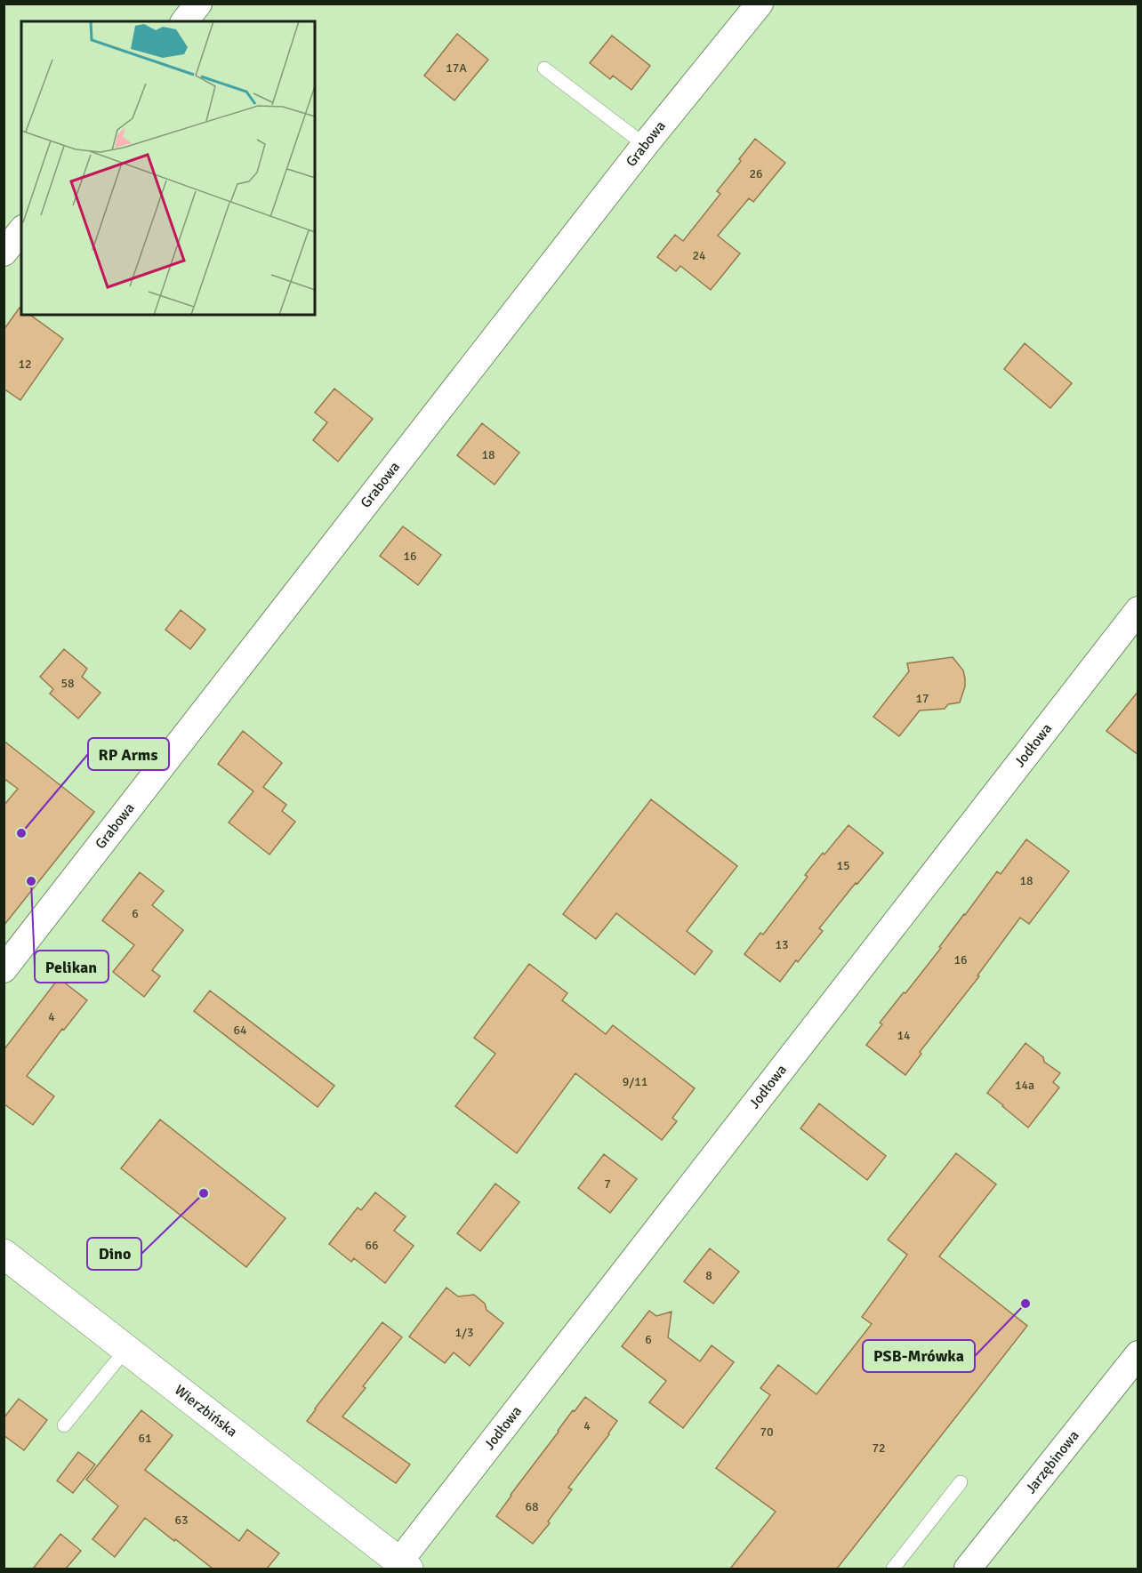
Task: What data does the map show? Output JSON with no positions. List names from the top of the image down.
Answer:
{
  "streets": {
    "street": [
      "Grabowa",
      "Jodłowa",
      "Wierzbińska",
      "Jarzębinowa"
    ]
  },
  "crossings": [
    ["Jodłowa", "Wierzbińska"]
  ],
  "places": [
    "RP Arms",
    "Pelikan",
    "Dino",
    "PSB-Mrówka"
  ],
  "house_numbers": [
    "17A",
    "26",
    "24",
    "12",
    "18",
    "16",
    "58",
    "17",
    "15",
    "18",
    "6",
    "13",
    "16",
    "4",
    "64",
    "14",
    "9/11",
    "14a",
    "7",
    "66",
    "8",
    "1/3",
    "6",
    "4",
    "70",
    "61",
    "72",
    "68",
    "63"
  ]
}
